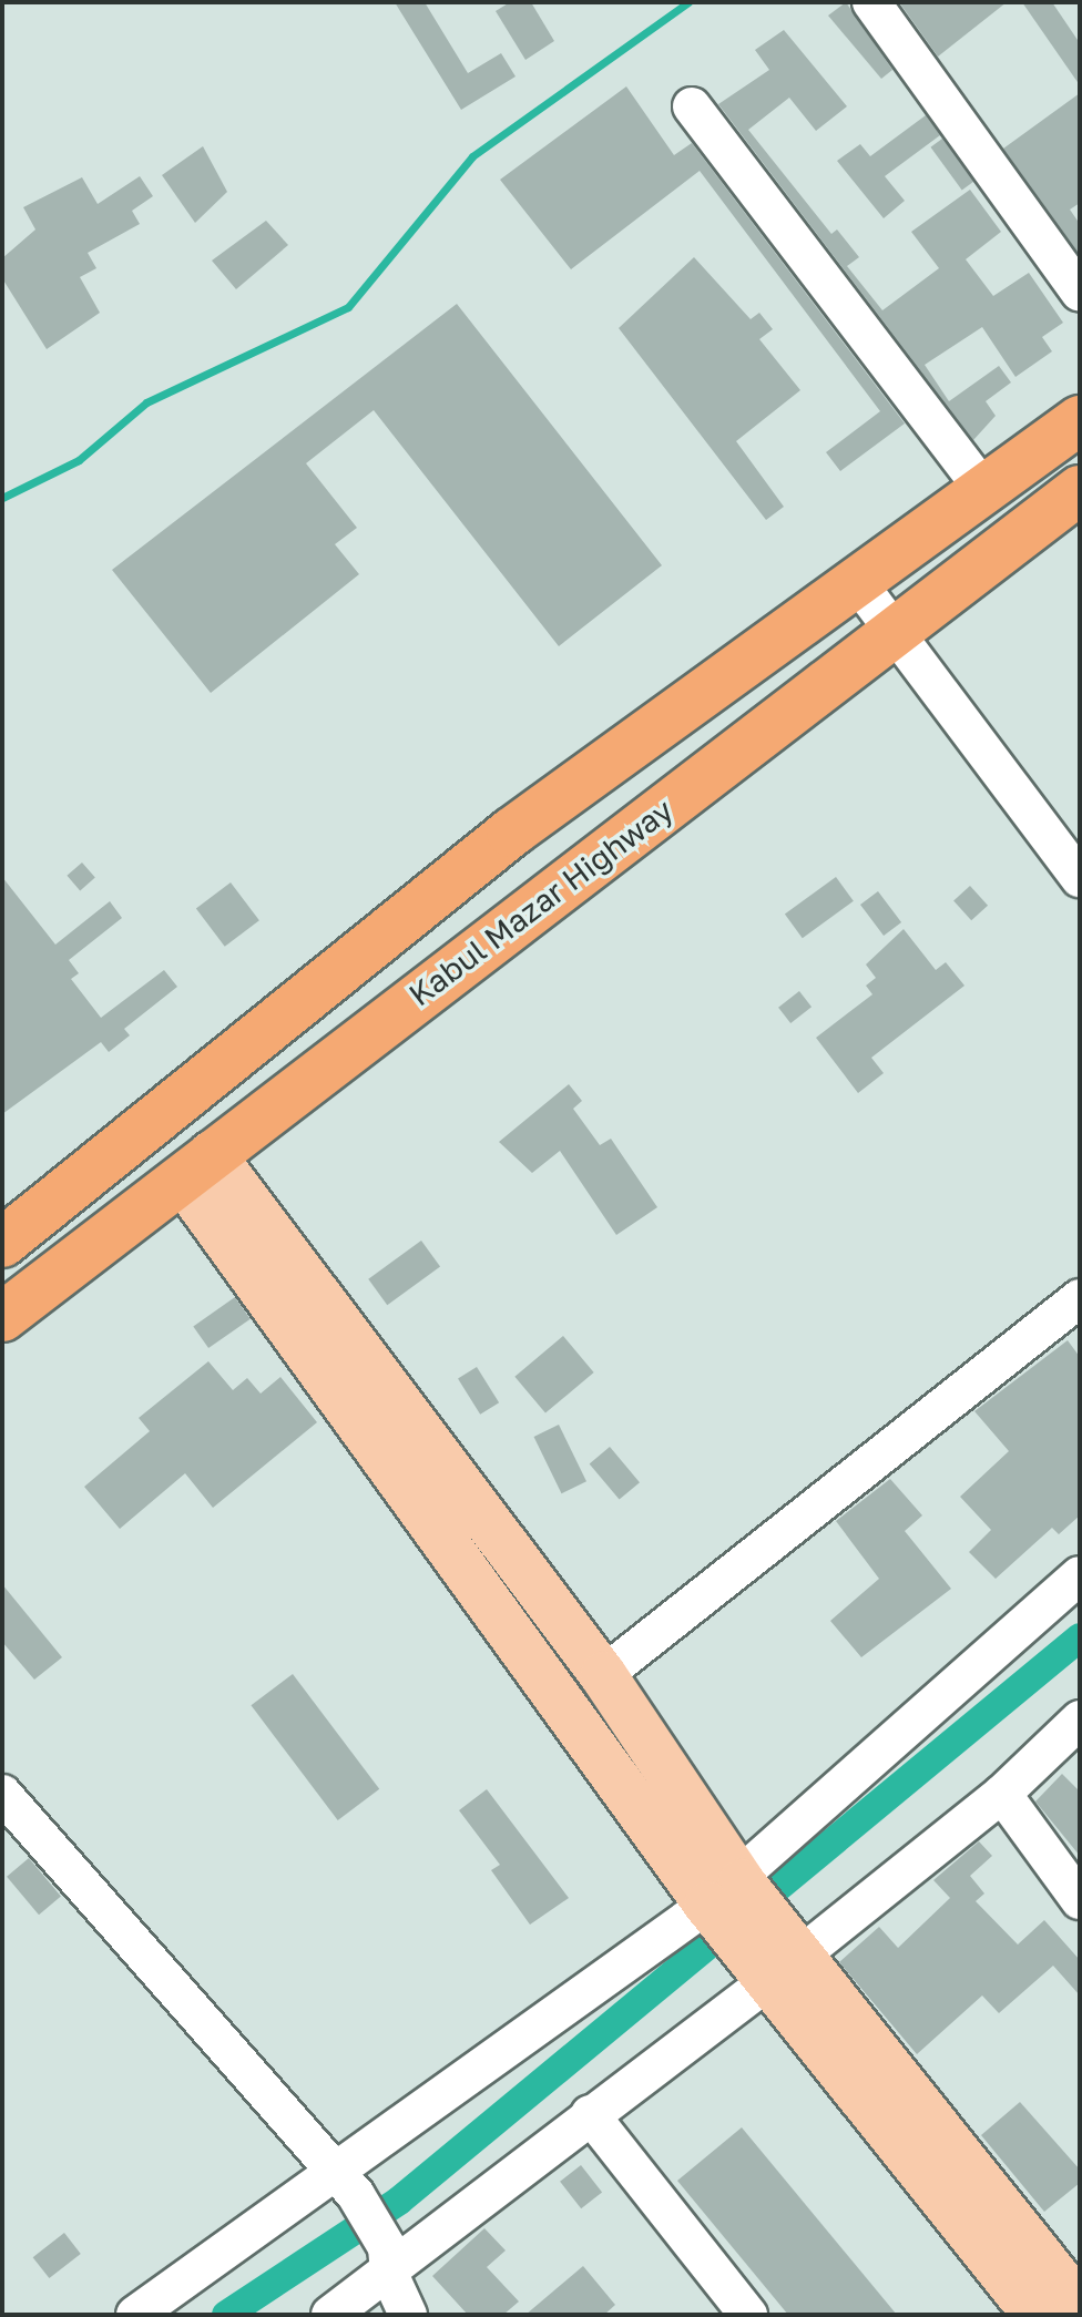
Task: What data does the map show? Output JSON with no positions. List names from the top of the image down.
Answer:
{
  "streets": {
    "highway": ["Kabul Mazar Highway"]
  }
}
